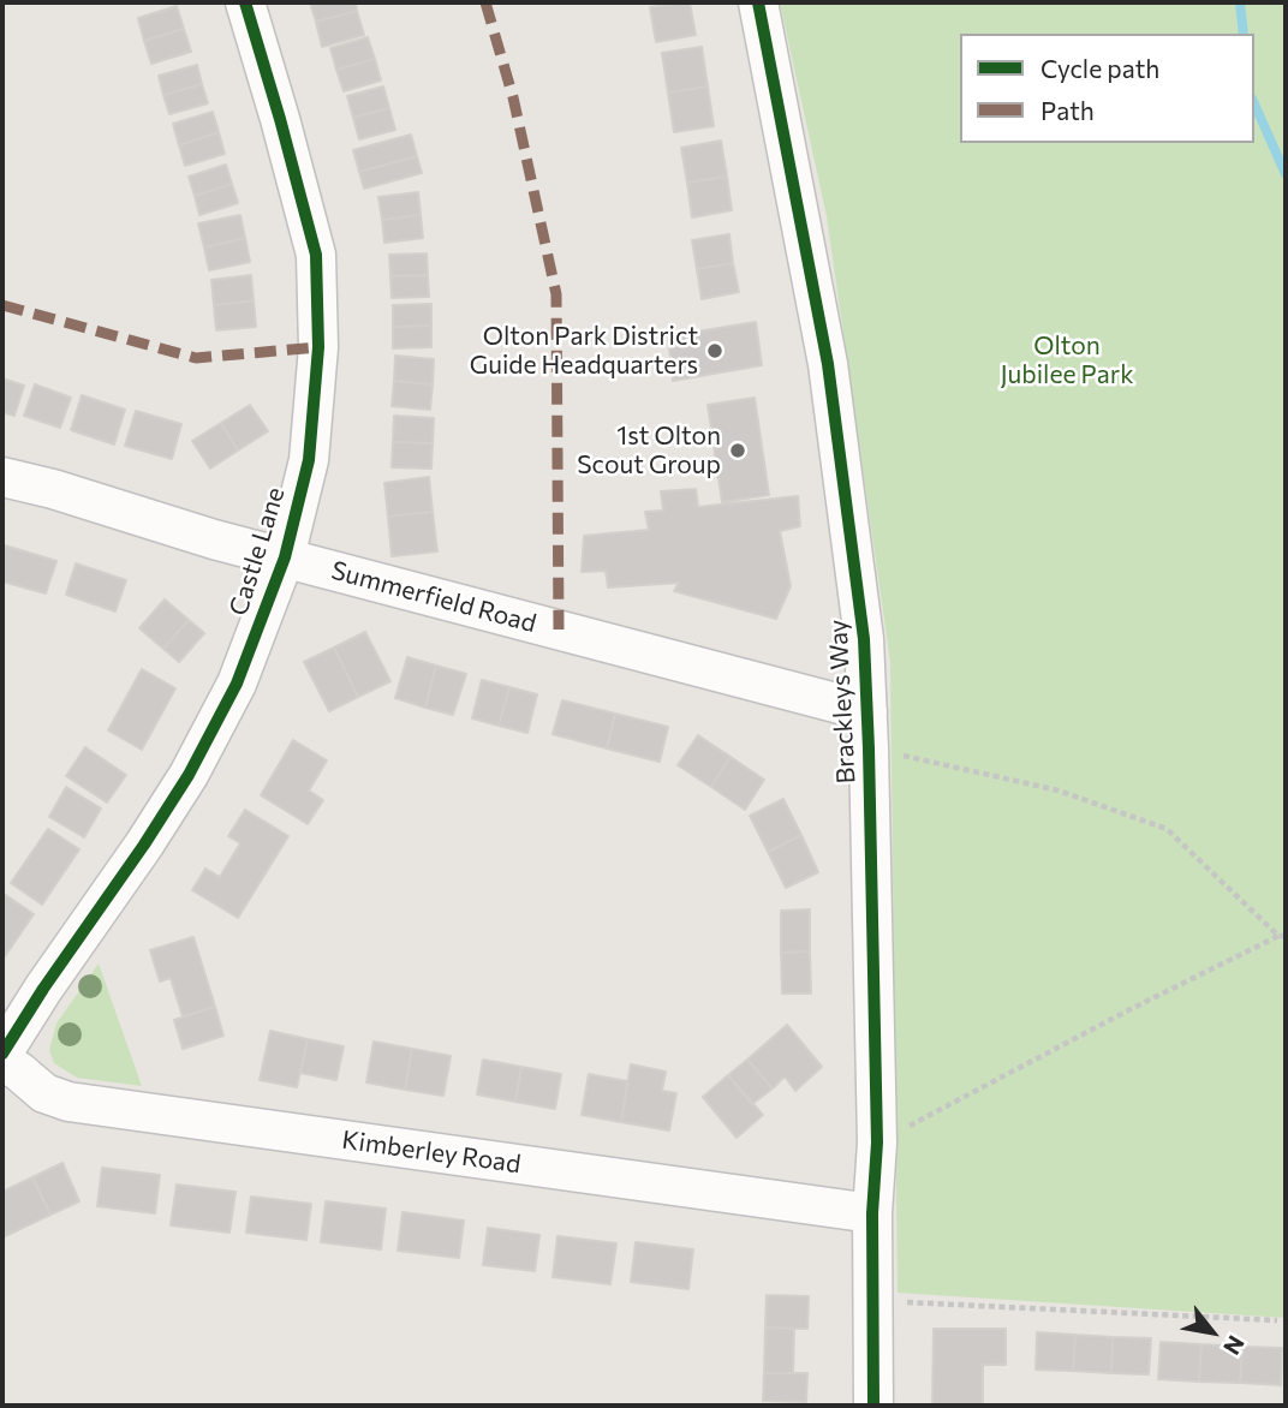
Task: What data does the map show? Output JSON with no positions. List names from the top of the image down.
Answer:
{
  "streets": {
    "street": [
      "Castle Lane",
      "Summerfield Road",
      "Brackleys Way",
      "Kimberley Road"
    ]
  },
  "crossings": [
    ["Castle Lane", "Summerfield Road"],
    ["Summerfield Road", "Brackleys Way"],
    ["Brackleys Way", "Kimberley Road"]
  ],
  "parks": ["Olton Jubilee Park"],
  "places": ["Olton Park District Guide Headquarters", "1st Olton Scout Group"],
  "legend": ["Cycle path", "Path"],
  "north": "bottom right"
}
